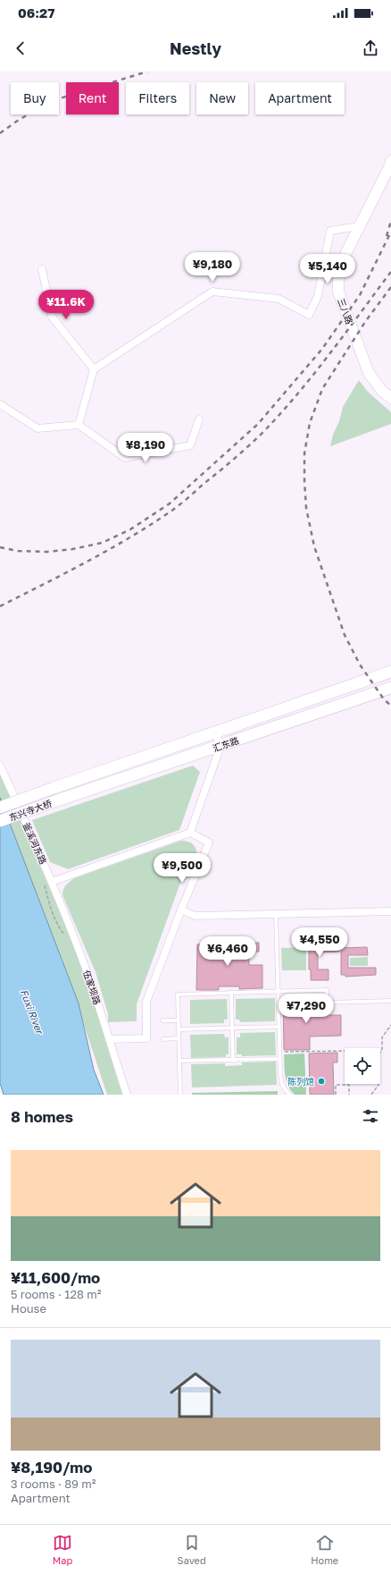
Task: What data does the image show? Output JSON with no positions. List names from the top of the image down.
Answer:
{
  "streets": {
    "main road": ["三八路", "汇东路", "东兴寺大桥"],
    "street": ["釜溪河东路", "伍家坝路"]
  },
  "crossings": [
    ["汇东路", "东兴寺大桥"],
    ["釜溪河东路", "伍家坝路"]
  ],
  "water": ["Fuxi River"],
  "places": ["陈列馆"],
  "page": {
    "status": "06:27",
    "header": "Nestly",
    "chip": [
      "Buy",
      "Rent",
      "Filters",
      "New",
      "Apartment"
    ],
    "price": [
      "¥9,180",
      "¥5,140",
      "¥11.6K",
      "¥8,190",
      "¥9,500",
      "¥4,550",
      "¥6,460",
      "¥7,290"
    ],
    "heading": "8 homes",
    "list": [
      {
        "name": "¥11,600/mo",
        "note": "5 rooms · 128 m² · House"
      },
      {
        "name": "¥8,190/mo",
        "note": "3 rooms · 89 m² · Apartment"
      }
    ],
    "tabs": ["Map", "Saved", "Home"]
  }
}
